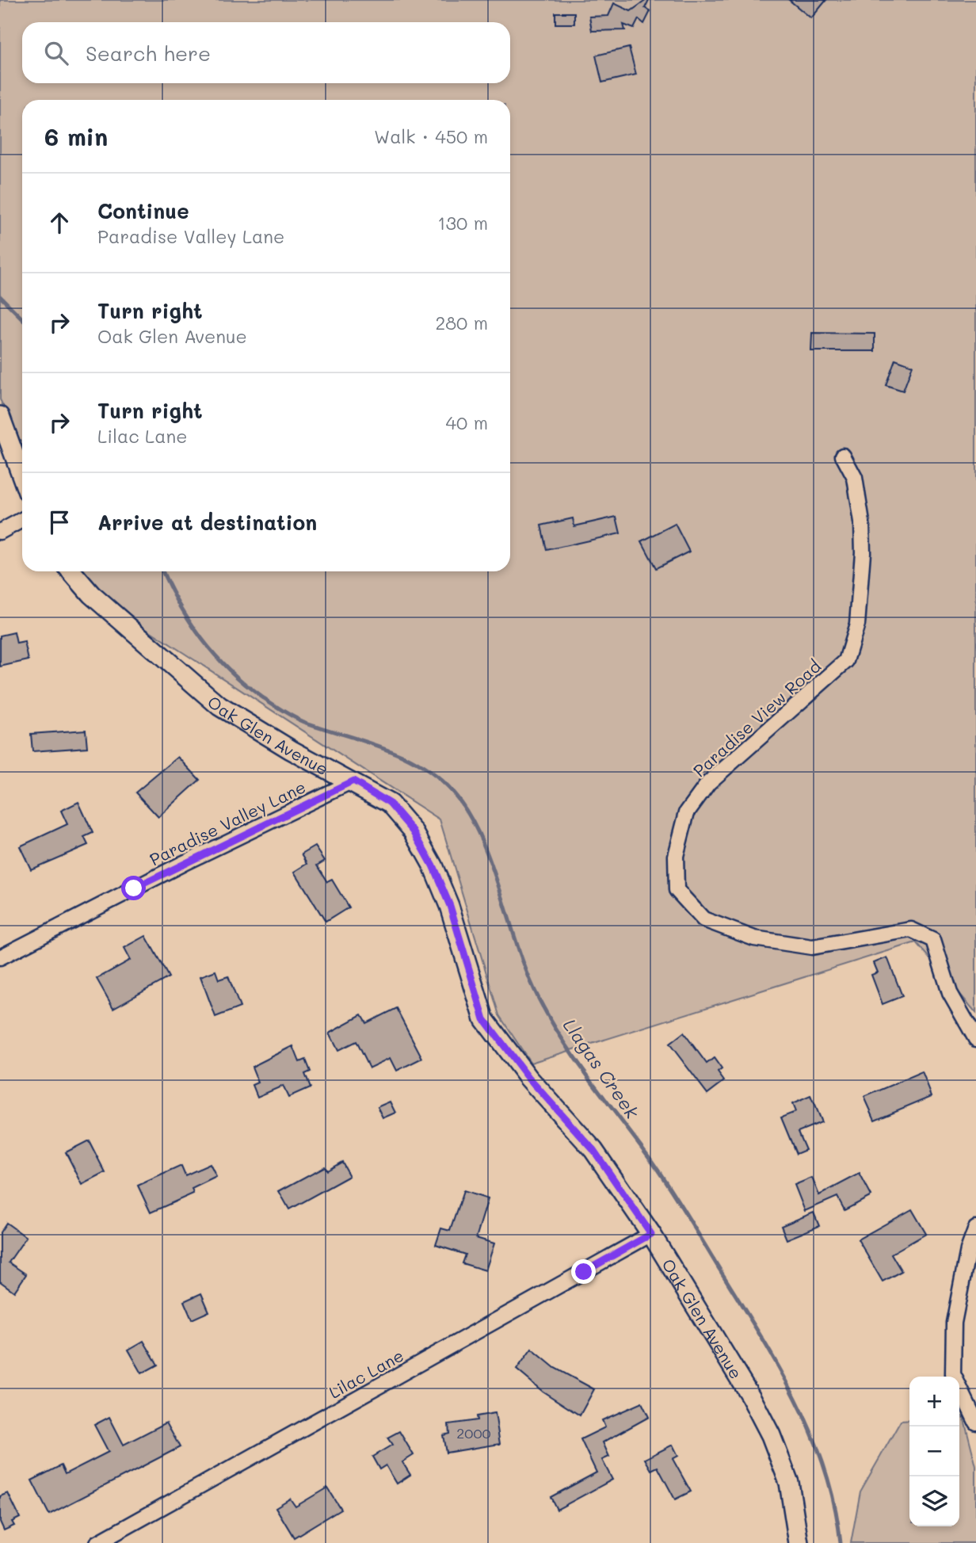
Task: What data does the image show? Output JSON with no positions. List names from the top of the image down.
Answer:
{
  "streets": {
    "street": [
      "Paradise View Road",
      "Oak Glen Avenue",
      "Paradise Valley Lane",
      "Lilac Lane"
    ]
  },
  "crossings": [
    ["Oak Glen Avenue", "Paradise Valley Lane"],
    ["Oak Glen Avenue", "Lilac Lane"]
  ],
  "water": ["Llagas Creek"],
  "house_numbers": ["2000"],
  "page": {
    "search": "Search here",
    "heading": ["6 min", "Walk · 450 m"],
    "list": [
      ["Continue", "Paradise Valley Lane", "130 m"],
      ["Turn right", "Oak Glen Avenue", "280 m"],
      ["Turn right", "Lilac Lane", "40 m"],
      "Arrive at destination"
    ],
    "map_buttons": ["+", "−"]
  }
}
